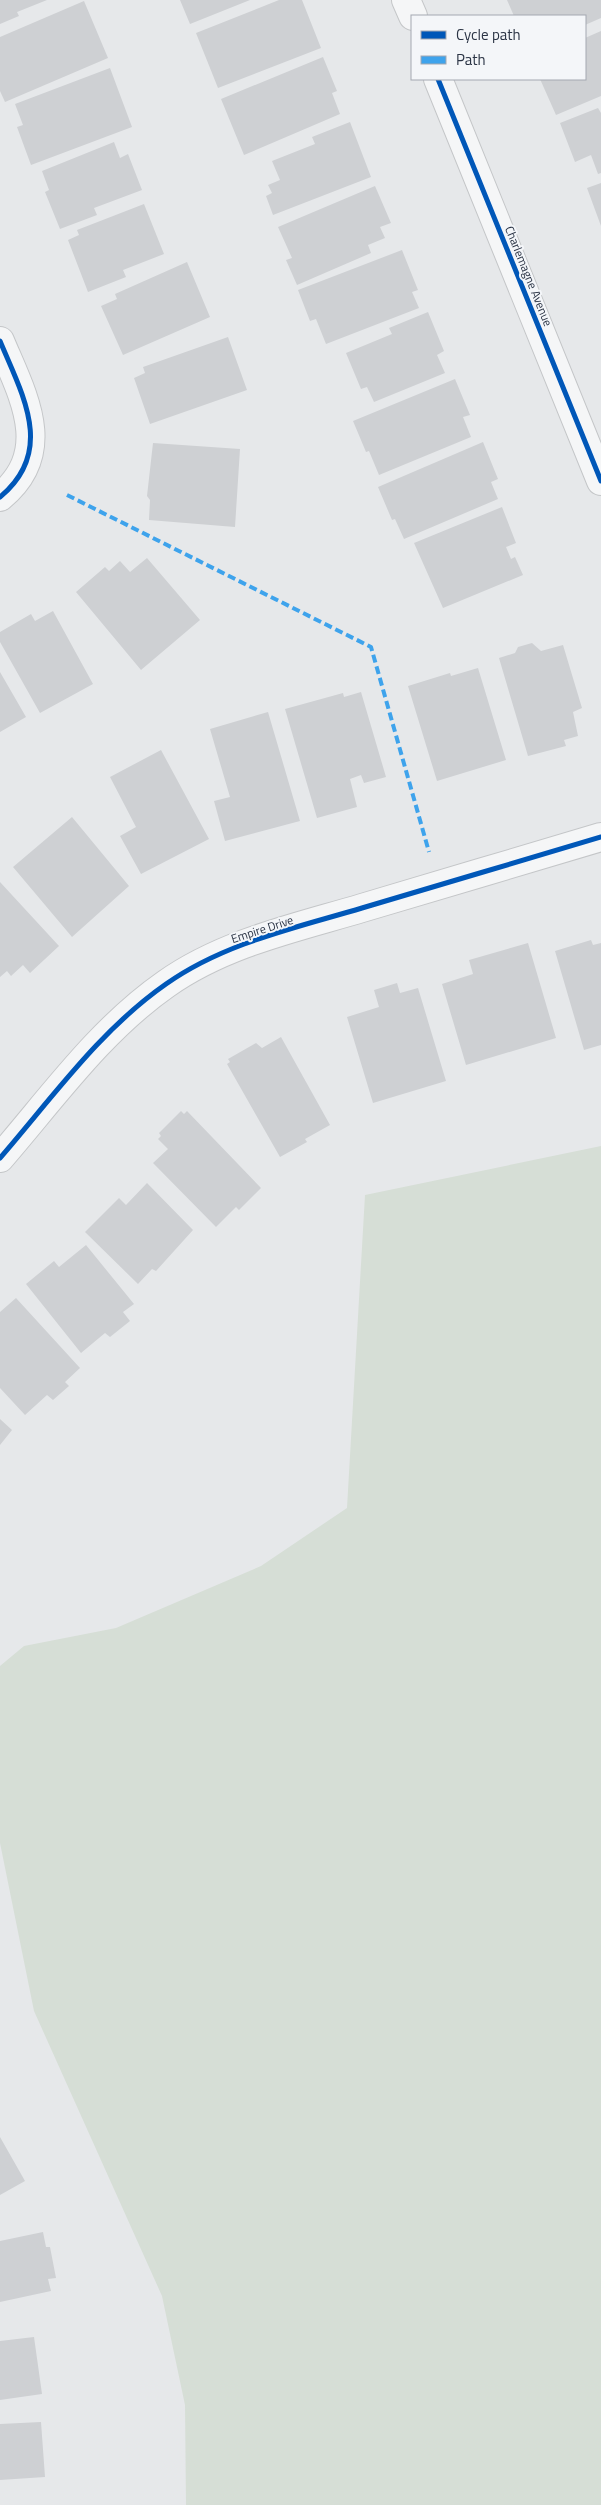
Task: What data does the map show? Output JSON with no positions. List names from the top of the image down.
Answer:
{
  "streets": {
    "street": ["Charlemagne Avenue", "Empire Drive"]
  },
  "legend": ["Cycle path", "Path"]
}
